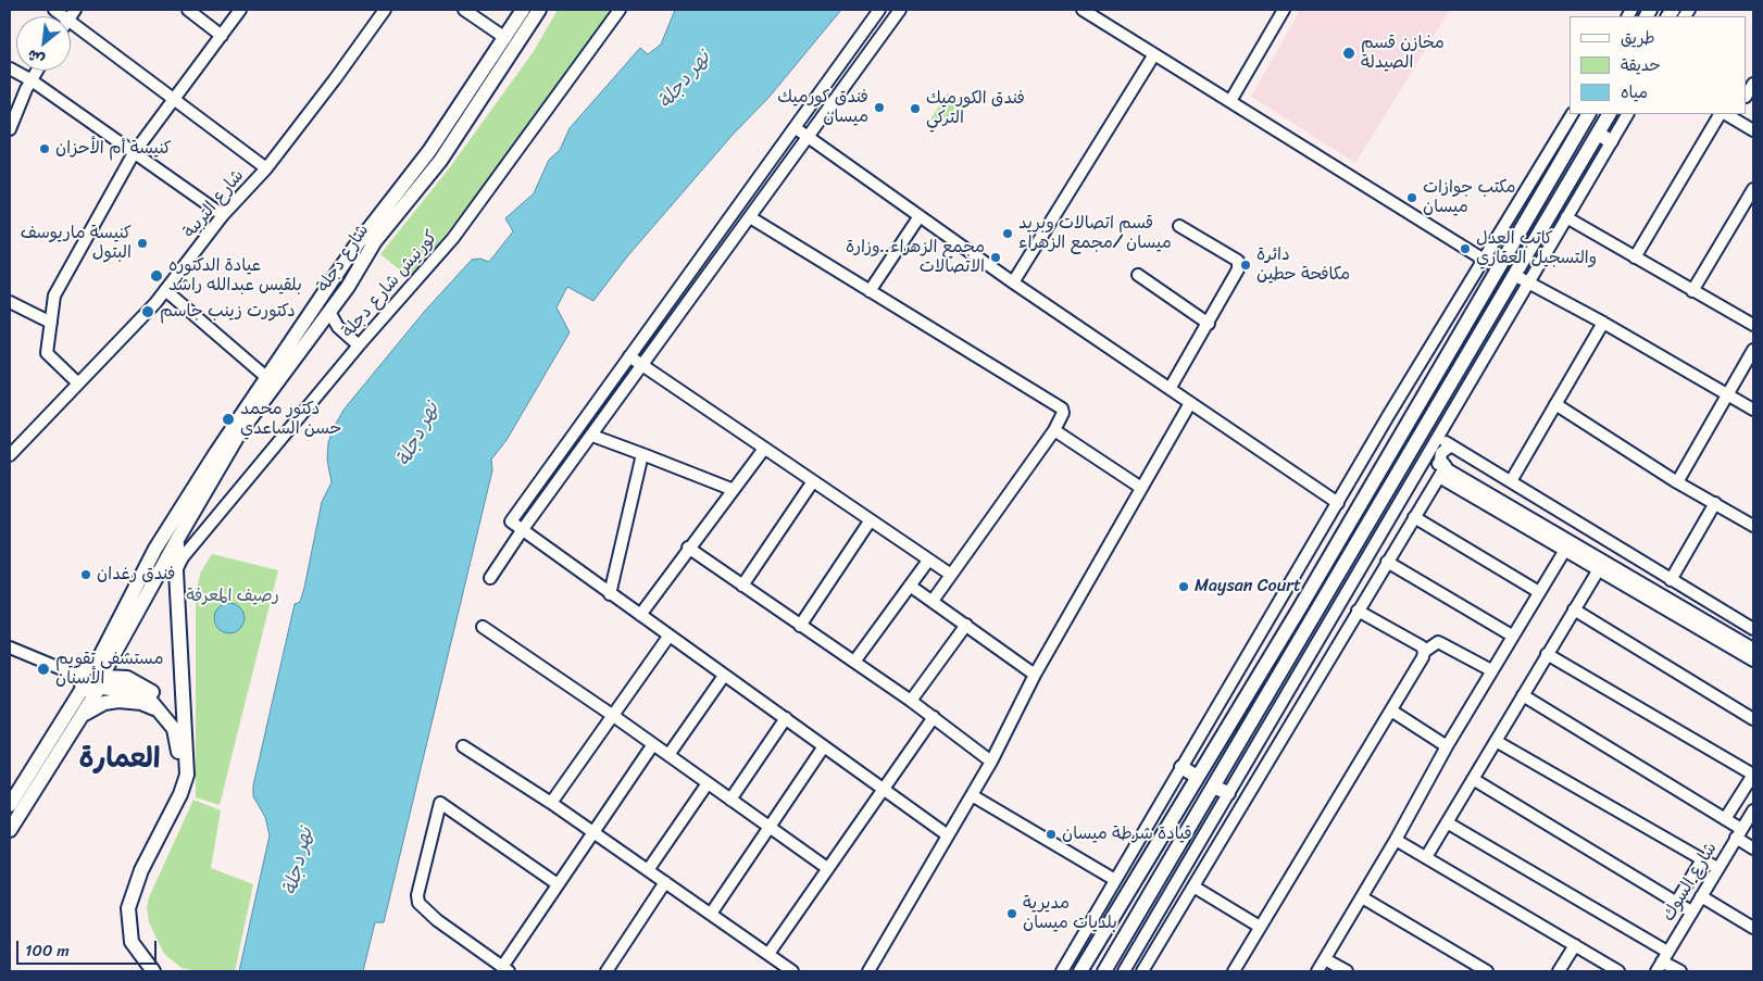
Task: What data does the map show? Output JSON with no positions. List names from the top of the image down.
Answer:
{
  "streets": {
    "main road": ["شارع دجلة"],
    "street": ["شارع التربية", "كورنيش شارع دجلة", "شارع السوك"]
  },
  "districts": ["العمارة"],
  "water": ["نهر دجلة"],
  "parks": ["رصيف المعرفة"],
  "places": [
    "مخازن قسم الصيدلة",
    "فندق كورميك ميسان",
    "فندق الكورميك التركي",
    "كنيسة أم الأحزان",
    "مكتب جوازات ميسان",
    "قسم اتصالات وبريد ميسان /مجمع الزهراء",
    "كنيسة ماريوسف البتول",
    "كاتب العدل والتسجيل العقاري",
    "مجمع الزهراء..وزارة الاتصالات",
    "دائرة مكافحة حطين",
    "عيادة الدكتوره بلقيس عبدالله راشد",
    "دكتورت زينب جاسم",
    "دكتور محمد حسن الساعدي",
    "فندق رغدان",
    "Maysan Court",
    "مستشفى تقويم الأسنان",
    "قيادة شرطة ميسان",
    "مديرية بلديات ميسان"
  ],
  "legend": ["طريق", "حديقة", "مياه"],
  "scale_bar": "100 m",
  "north": "bottom left"
}
